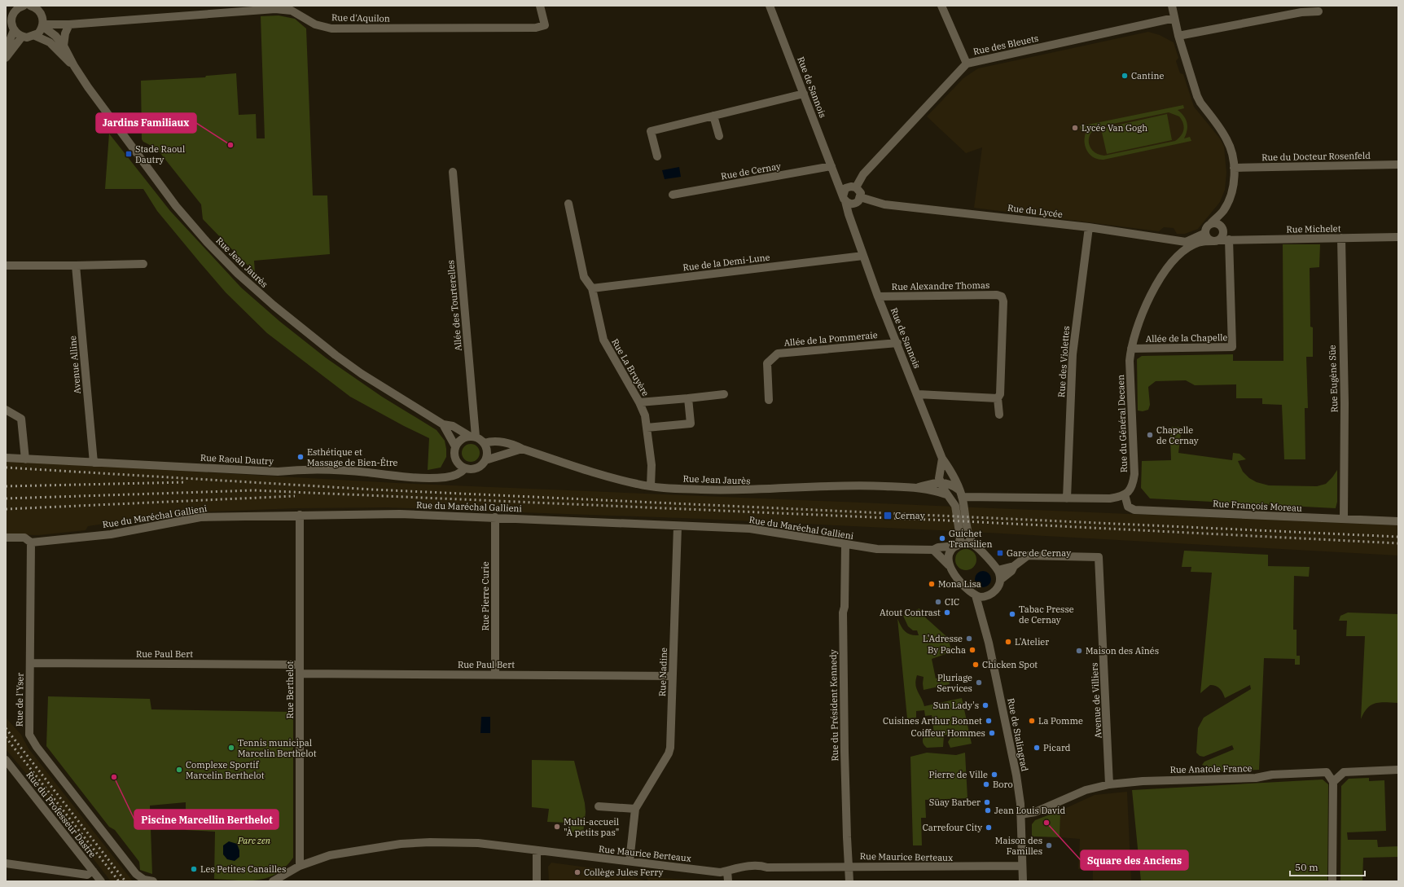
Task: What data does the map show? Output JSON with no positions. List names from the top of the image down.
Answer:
{
  "streets": {
    "street": [
      "Rue d'Aquilon",
      "Rue des Bleuets",
      "Rue de Sannois",
      "Rue du Docteur Rosenfeld",
      "Rue de Cernay",
      "Rue du Lycée",
      "Rue Michelet",
      "Rue Jean Jaurès",
      "Rue de la Demi-Lune",
      "Rue Alexandre Thomas",
      "Allée des Tourterelles",
      "Allée de la Chapelle",
      "Allée de la Pommeraie",
      "Rue des Violettes",
      "Avenue Alline",
      "Rue La Bruyère",
      "Rue Eugène Süe",
      "Rue du Général Decaen",
      "Rue Raoul Dautry",
      "Rue François Moreau",
      "Rue du Maréchal Gallieni",
      "Rue Pierre Curie",
      "Rue Paul Bert",
      "Rue Nadine",
      "Rue Berthelot",
      "Rue de l'Yser",
      "Avenue de Villiers",
      "Rue du Président Kennedy",
      "Rue de Stalingrad",
      "Rue Anatole France",
      "Rue du Professeur Dastre",
      "Rue Maurice Berteaux"
    ]
  },
  "crossings": [
    ["Rue d'Aquilon", "Rue Jean Jaurès"],
    ["Rue des Bleuets", "Rue de Sannois"],
    ["Rue des Bleuets", "Rue du Lycée"],
    ["Rue de Sannois", "Rue de Cernay"],
    ["Rue de Sannois", "Rue du Lycée"],
    ["Rue de Sannois", "Rue de la Demi-Lune"],
    ["Rue de Sannois", "Rue Alexandre Thomas"],
    ["Rue de Sannois", "Allée de la Pommeraie"],
    ["Rue de Sannois", "Rue du Maréchal Gallieni"],
    ["Rue de Sannois", "Rue de Stalingrad"],
    ["Rue du Lycée", "Rue des Violettes"],
    ["Rue Michelet", "Allée de la Chapelle"],
    ["Rue Michelet", "Rue Eugène Süe"],
    ["Rue Michelet", "Rue du Général Decaen"],
    ["Rue Jean Jaurès", "Allée des Tourterelles"],
    ["Rue Jean Jaurès", "Rue La Bruyère"],
    ["Rue Jean Jaurès", "Rue Raoul Dautry"],
    ["Rue de la Demi-Lune", "Rue La Bruyère"],
    ["Allée des Tourterelles", "Rue Raoul Dautry"],
    ["Allée de la Chapelle", "Rue du Général Decaen"],
    ["Avenue Alline", "Rue Raoul Dautry"],
    ["Rue Eugène Süe", "Rue François Moreau"],
    ["Rue du Général Decaen", "Rue François Moreau"],
    ["Rue du Maréchal Gallieni", "Rue Pierre Curie"],
    ["Rue du Maréchal Gallieni", "Rue Nadine"],
    ["Rue du Maréchal Gallieni", "Rue Berthelot"],
    ["Rue du Maréchal Gallieni", "Rue de l'Yser"],
    ["Rue du Maréchal Gallieni", "Rue du Président Kennedy"],
    ["Rue du Maréchal Gallieni", "Rue de Stalingrad"],
    ["Rue Pierre Curie", "Rue Paul Bert"],
    ["Rue Paul Bert", "Rue Nadine"],
    ["Rue Paul Bert", "Rue Berthelot"],
    ["Rue Paul Bert", "Rue de l'Yser"],
    ["Rue Nadine", "Rue Maurice Berteaux"],
    ["Rue Berthelot", "Rue Maurice Berteaux"],
    ["Avenue de Villiers", "Rue Anatole France"],
    ["Rue du Président Kennedy", "Rue Maurice Berteaux"],
    ["Rue de Stalingrad", "Rue Anatole France"],
    ["Rue de Stalingrad", "Rue Maurice Berteaux"]
  ],
  "parks": ["Parc zen"],
  "places": {
    "other": [
      "Cantine",
      "Lycée Van Gogh",
      "Jardins Familiaux",
      "Chapelle de Cernay",
      "Esthétique et Massage de Bien-Être",
      "Guichet Transilien",
      "Mona Lisa",
      "CIC",
      "Atout Contrast",
      "Tabac Presse de Cernay",
      "L'Adresse",
      "L'Atelier",
      "By Pacha",
      "Maison des Aînés",
      "Chicken Spot",
      "Pluriage Services",
      "Sun Lady's",
      "Cuisines Arthur Bonnet",
      "La Pomme",
      "Coiffeur Hommes",
      "Tennis municipal Marcelin Berthelot",
      "Picard",
      "Complexe Sportif Marcelin Berthelot",
      "Pierre de Ville",
      "Piscine Marcellin Berthelot",
      "Boro",
      "Süay Barber",
      "Jean Louis David",
      "Square des Anciens",
      "Multi-accueil \"À petits pas\"",
      "Carrefour City",
      "Maison des Familles",
      "Les Petites Canailles",
      "Collège Jules Ferry"
    ],
    "transit": ["Stade Raoul Dautry", "Cernay", "Gare de Cernay"]
  },
  "scale_bar": "50 m"
}
